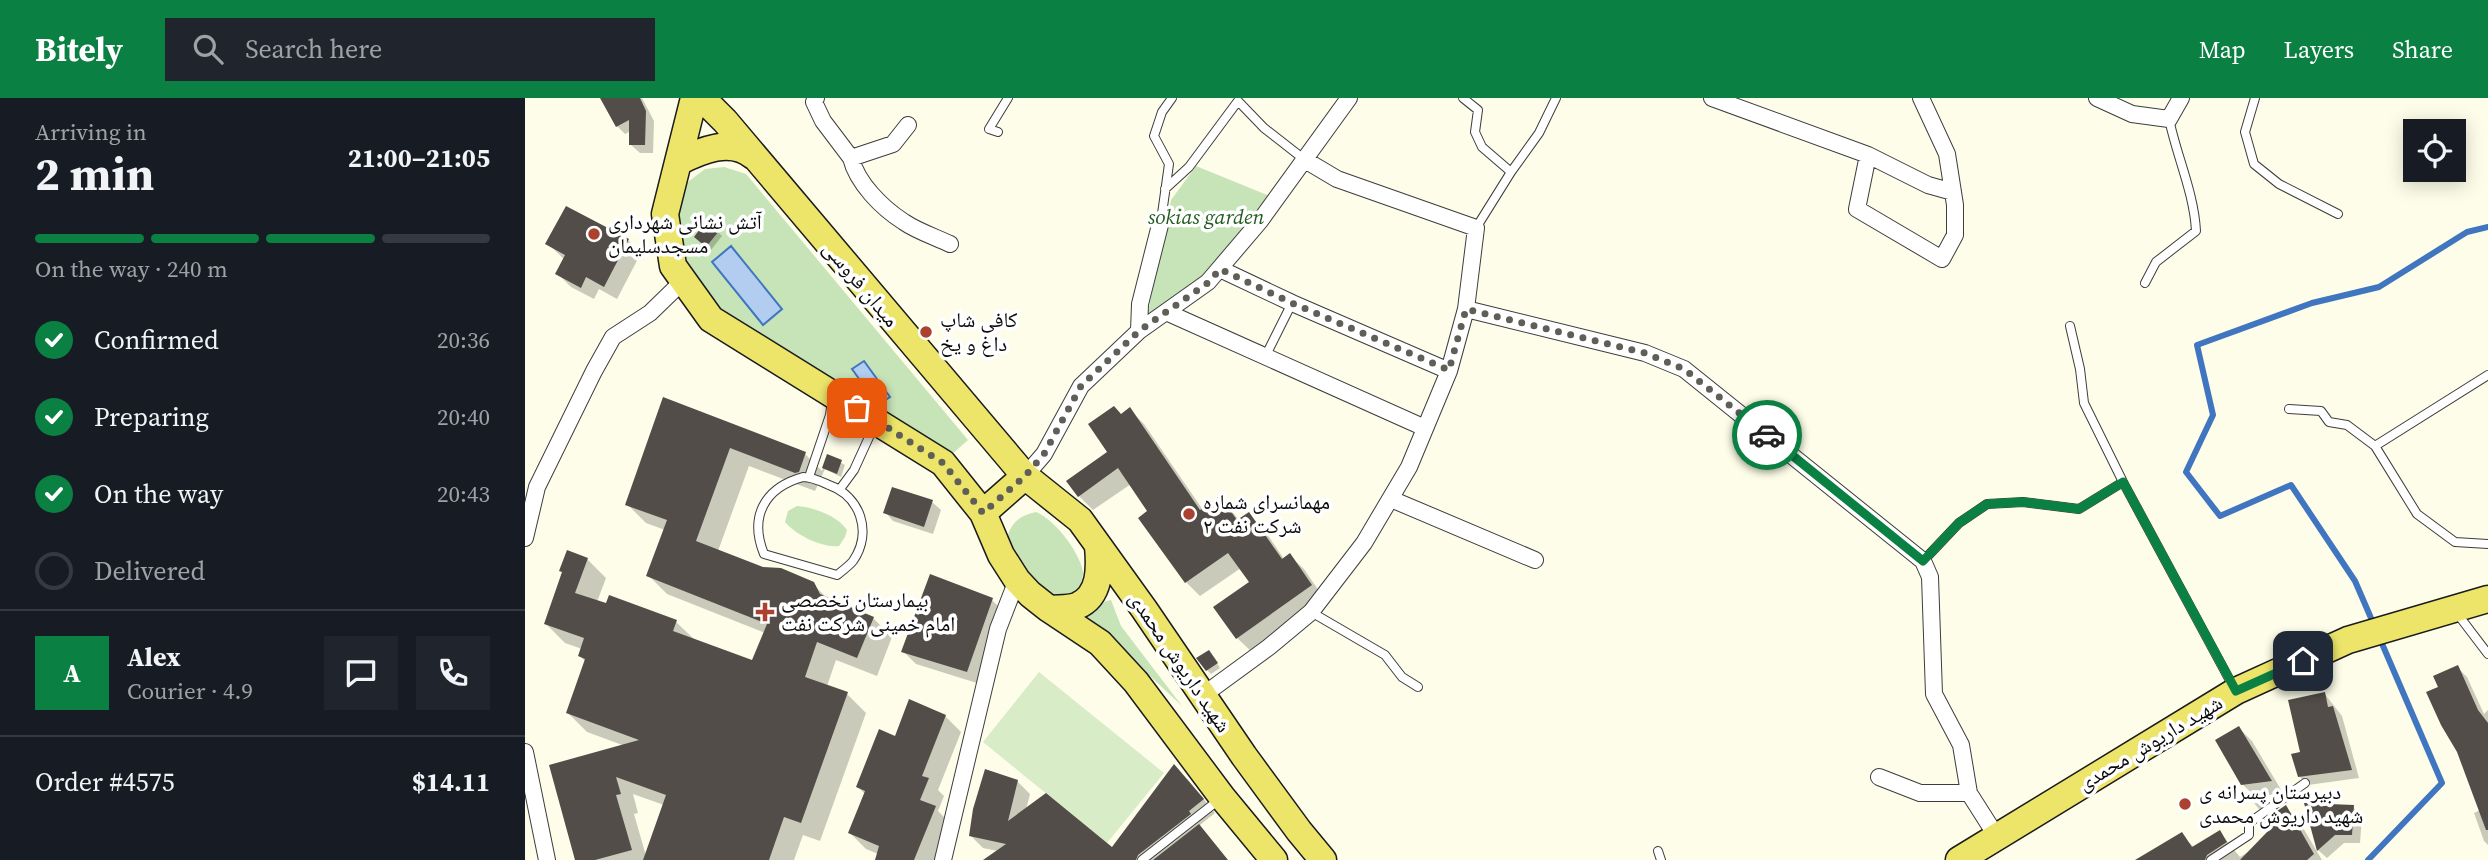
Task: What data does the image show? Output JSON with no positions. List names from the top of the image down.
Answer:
{
  "streets": {
    "main road": ["میدان فروسی", "شهید داریوش محمدی"]
  },
  "crossings": [
    ["میدان فروسی", "شهید داریوش محمدی"]
  ],
  "parks": ["sokias garden"],
  "places": {
    "other": [
      "آتش نشانی شهرداری مسجدسلیمان",
      "کافی شاپ داغ و یخ",
      "مهمانسرای شماره ۲ شرکت نفت",
      "دبیرستان پسرانه ی شهید داریوش محمدی"
    ],
    "health": ["بیمارستان تخصصی امام خمینی شرکت نفت"]
  },
  "page": {
    "header": "Bitely",
    "search": "Search here",
    "nav": ["Map", "Layers", "Share"],
    "heading": ["2 min", "Arriving in", "21:00–21:05"],
    "panel": [
      "Alex",
      "Courier · 4.9",
      "Order #4575",
      "$14.11"
    ],
    "bar": "On the way · 240 m",
    "list": [
      ["Confirmed", "20:36"],
      ["Preparing", "20:40"],
      ["On the way", "20:43"],
      "Delivered"
    ],
    "round": "A"
  }
}
